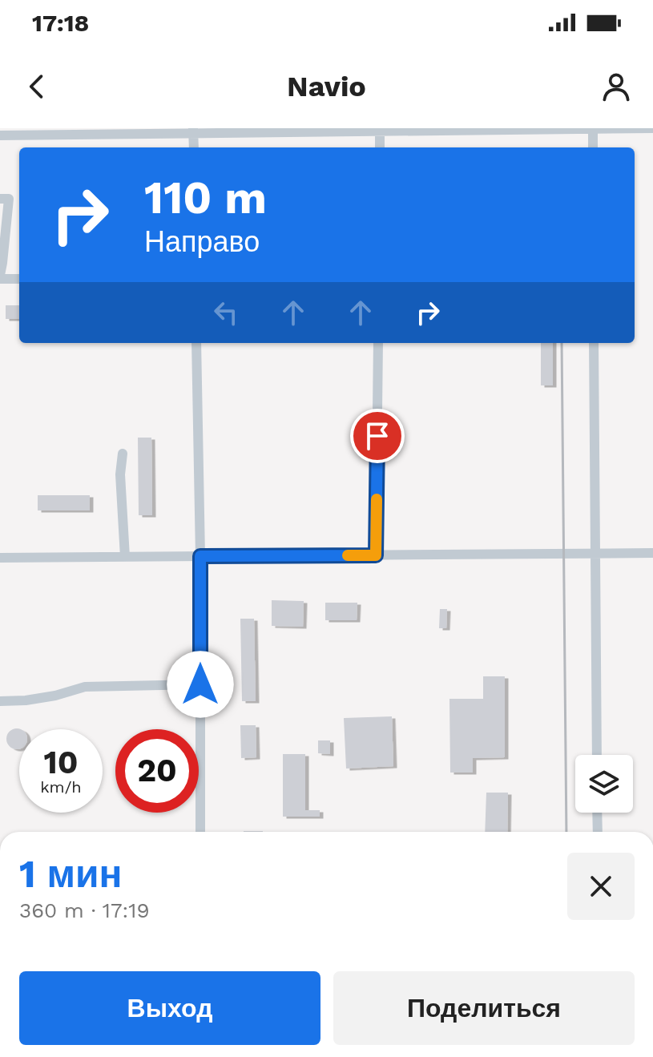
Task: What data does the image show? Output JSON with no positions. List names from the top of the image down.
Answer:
{
  "page": {
    "status": "17:18",
    "header": "Navio",
    "turn": ["110 m", "Направо"],
    "speed": "10 km/h",
    "limit": "20",
    "heading": ["1 мин", "360 m · 17:19"],
    "buttons": ["Выход", "Поделиться"]
  }
}
